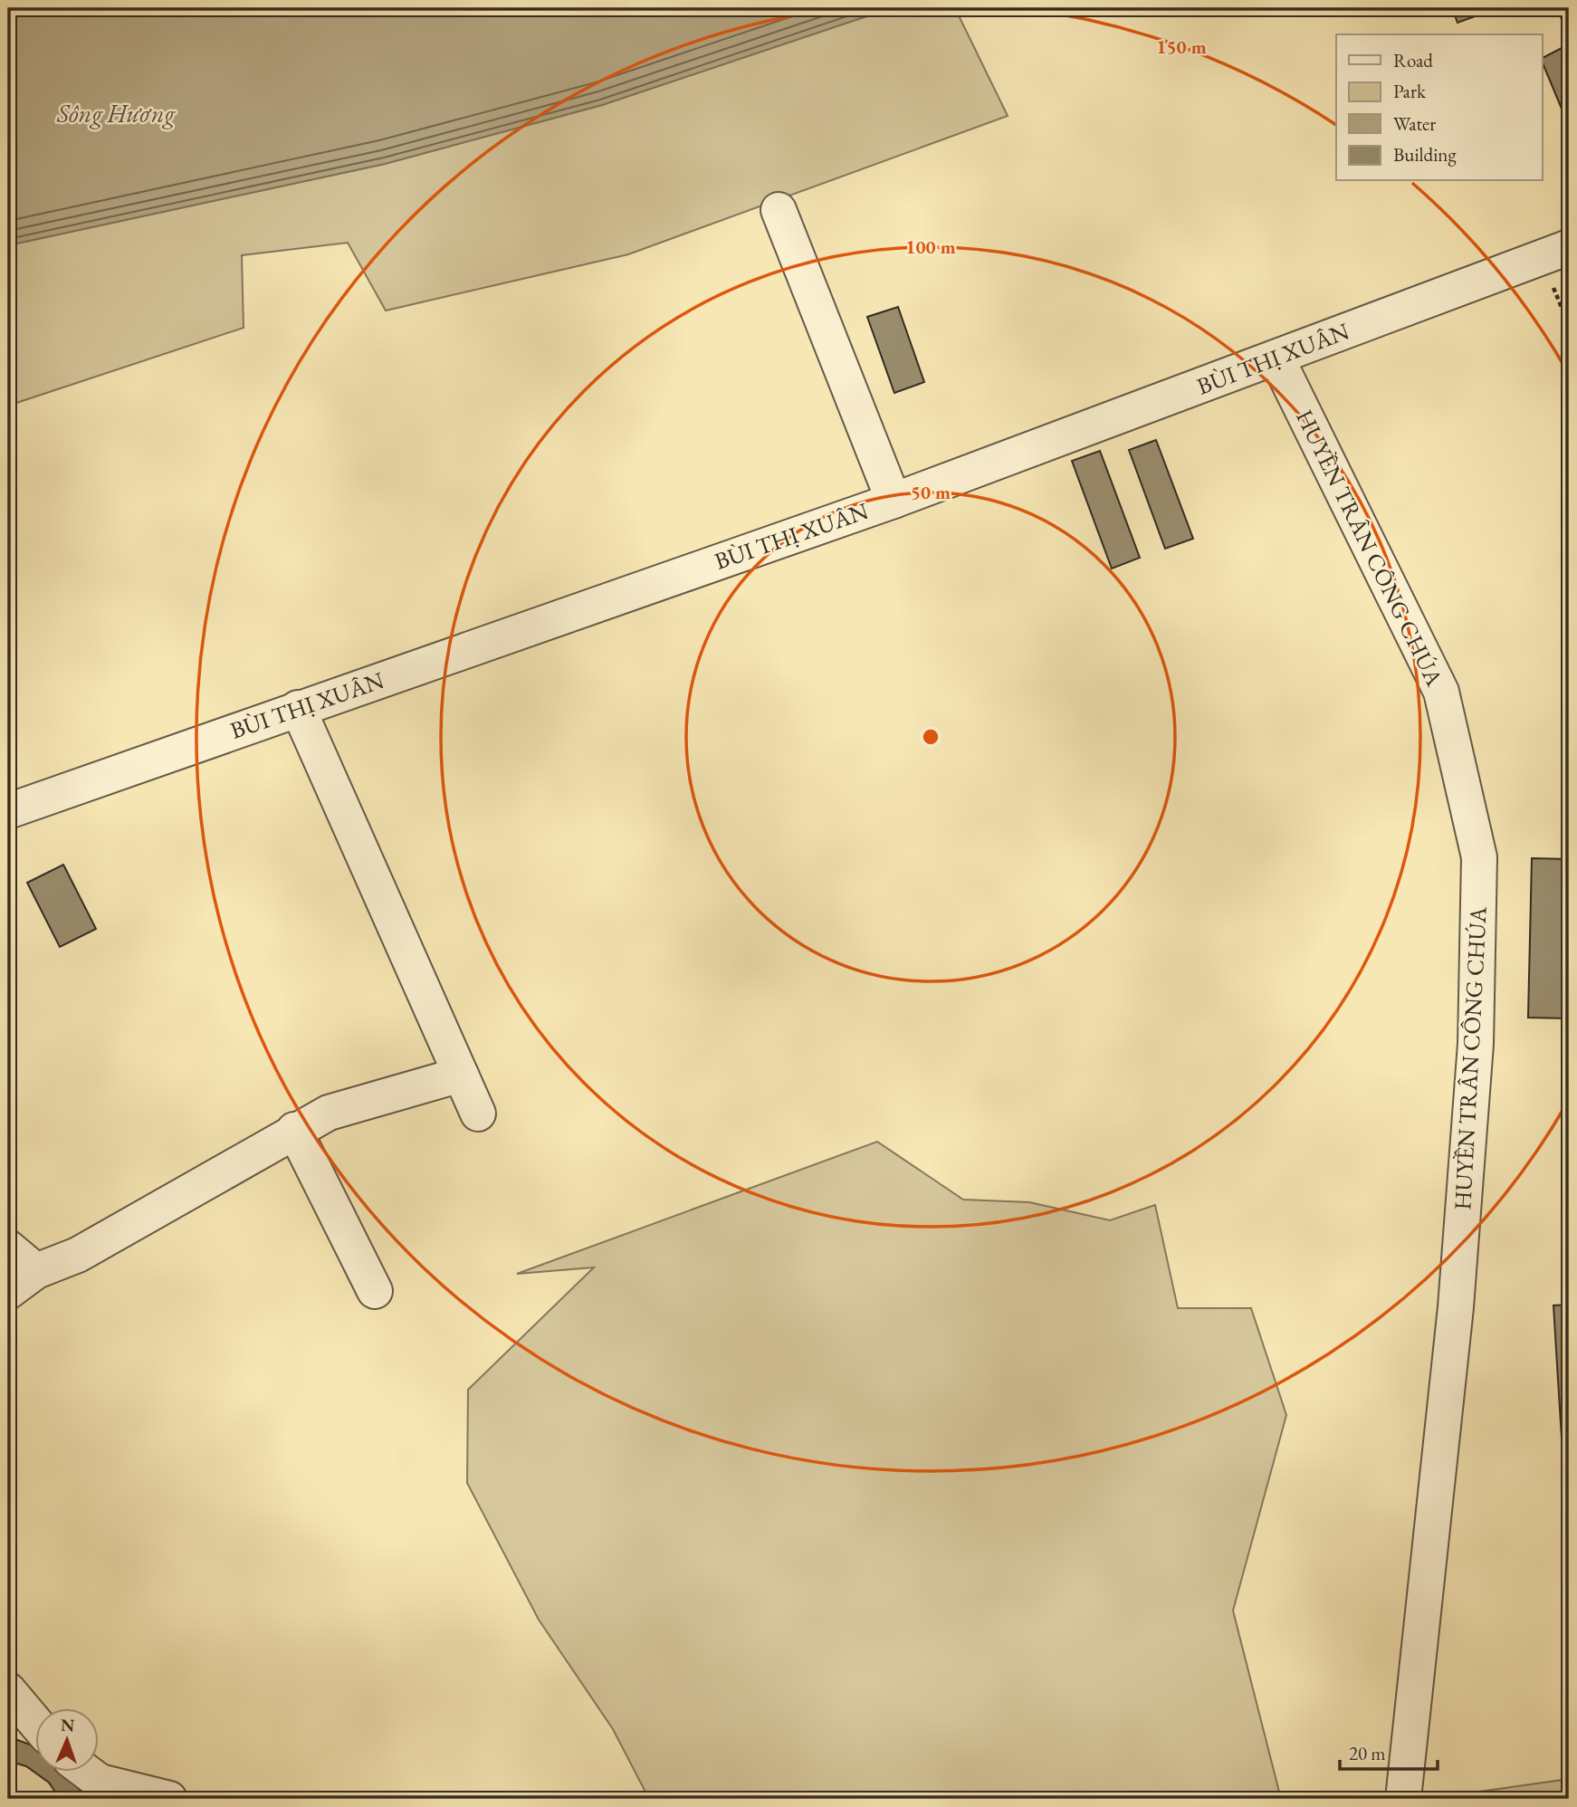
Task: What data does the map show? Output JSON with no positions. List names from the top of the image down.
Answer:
{
  "streets": {
    "street": ["BÙI THỊ XUÂN", "HUYỀN TRÂN CÔNG CHÚA"]
  },
  "crossings": [
    ["BÙI THỊ XUÂN", "HUYỀN TRÂN CÔNG CHÚA"]
  ],
  "water": ["Sông Hương"],
  "legend": [
    "Road",
    "Park",
    "Water",
    "Building"
  ],
  "scale_bar": "20 m",
  "north": "top",
  "rings": ["150 m", "100 m", "50 m"]
}
